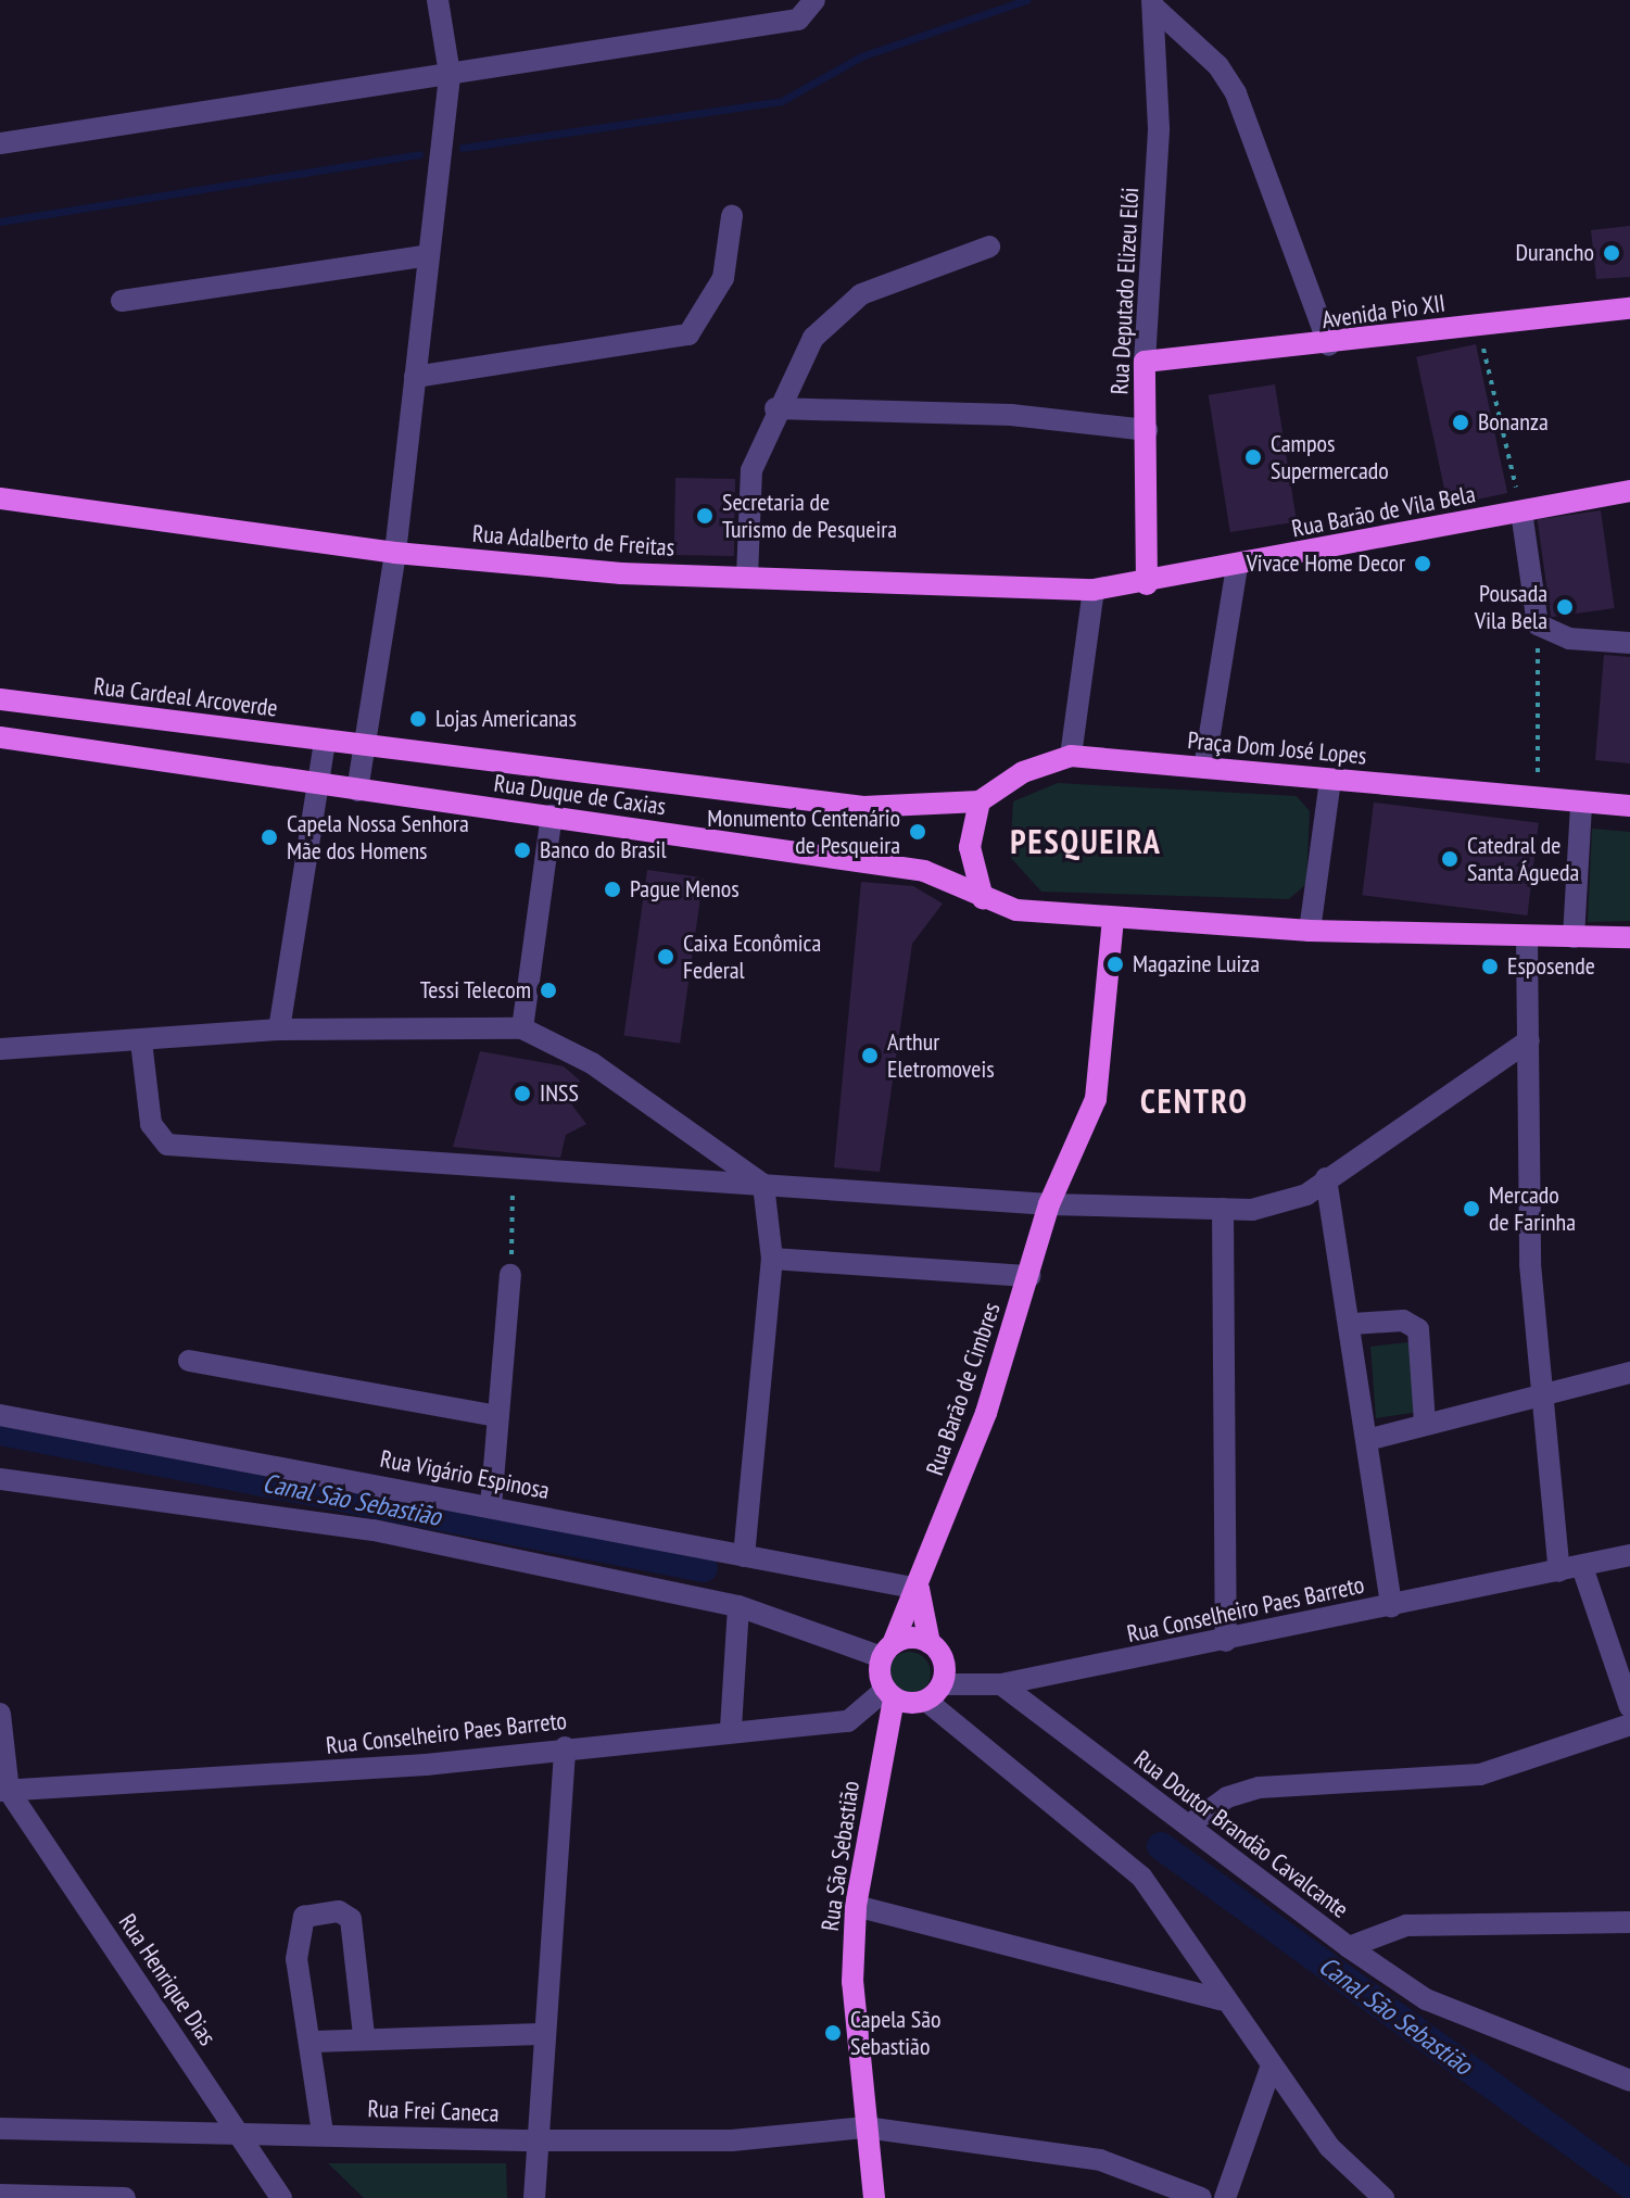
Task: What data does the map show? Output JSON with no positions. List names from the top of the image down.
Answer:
{
  "streets": {
    "main road": [
      "Rua Deputado Elizeu Elói",
      "Avenida Pio XII",
      "Rua Barão de Vila Bela",
      "Rua Adalberto de Freitas",
      "Rua Cardeal Arcoverde",
      "Praça Dom José Lopes",
      "Rua Duque de Caxias",
      "Rua Barão de Cimbres",
      "Rua São Sebastião"
    ],
    "street": [
      "Rua Vigário Espinosa",
      "Rua Conselheiro Paes Barreto",
      "Rua Doutor Brandão Cavalcante",
      "Rua Henrique Dias",
      "Rua Frei Caneca"
    ]
  },
  "crossings": [
    ["Rua Deputado Elizeu Elói", "Avenida Pio XII"],
    ["Rua Deputado Elizeu Elói", "Rua Barão de Vila Bela"],
    ["Rua Deputado Elizeu Elói", "Rua Adalberto de Freitas"],
    ["Rua Barão de Vila Bela", "Rua Adalberto de Freitas"],
    ["Rua Cardeal Arcoverde", "Rua Duque de Caxias"],
    ["Praça Dom José Lopes", "Rua Duque de Caxias"],
    ["Rua Barão de Cimbres", "Rua Vigário Espinosa"],
    ["Rua Barão de Cimbres", "Rua São Sebastião"],
    ["Rua Conselheiro Paes Barreto", "Rua Doutor Brandão Cavalcante"],
    ["Rua Conselheiro Paes Barreto", "Rua São Sebastião"],
    ["Rua Conselheiro Paes Barreto", "Rua Henrique Dias"],
    ["Rua São Sebastião", "Rua Frei Caneca"],
    ["Rua Henrique Dias", "Rua Frei Caneca"]
  ],
  "districts": ["PESQUEIRA", "CENTRO"],
  "water": ["Canal São Sebastião"],
  "places": [
    "Durancho",
    "Bonanza",
    "Campos Supermercado",
    "Secretaria de Turismo de Pesqueira",
    "Vivace Home Decor",
    "Pousada Vila Bela",
    "Lojas Americanas",
    "Monumento Centenário de Pesqueira",
    "Capela Nossa Senhora Mãe dos Homens",
    "Banco do Brasil",
    "Catedral de Santa Águeda",
    "Pague Menos",
    "Caixa Econômica Federal",
    "Magazine Luiza",
    "Esposende",
    "Tessi Telecom",
    "Arthur Eletromoveis",
    "INSS",
    "Mercado de Farinha",
    "Capela São Sebastião"
  ]
}
